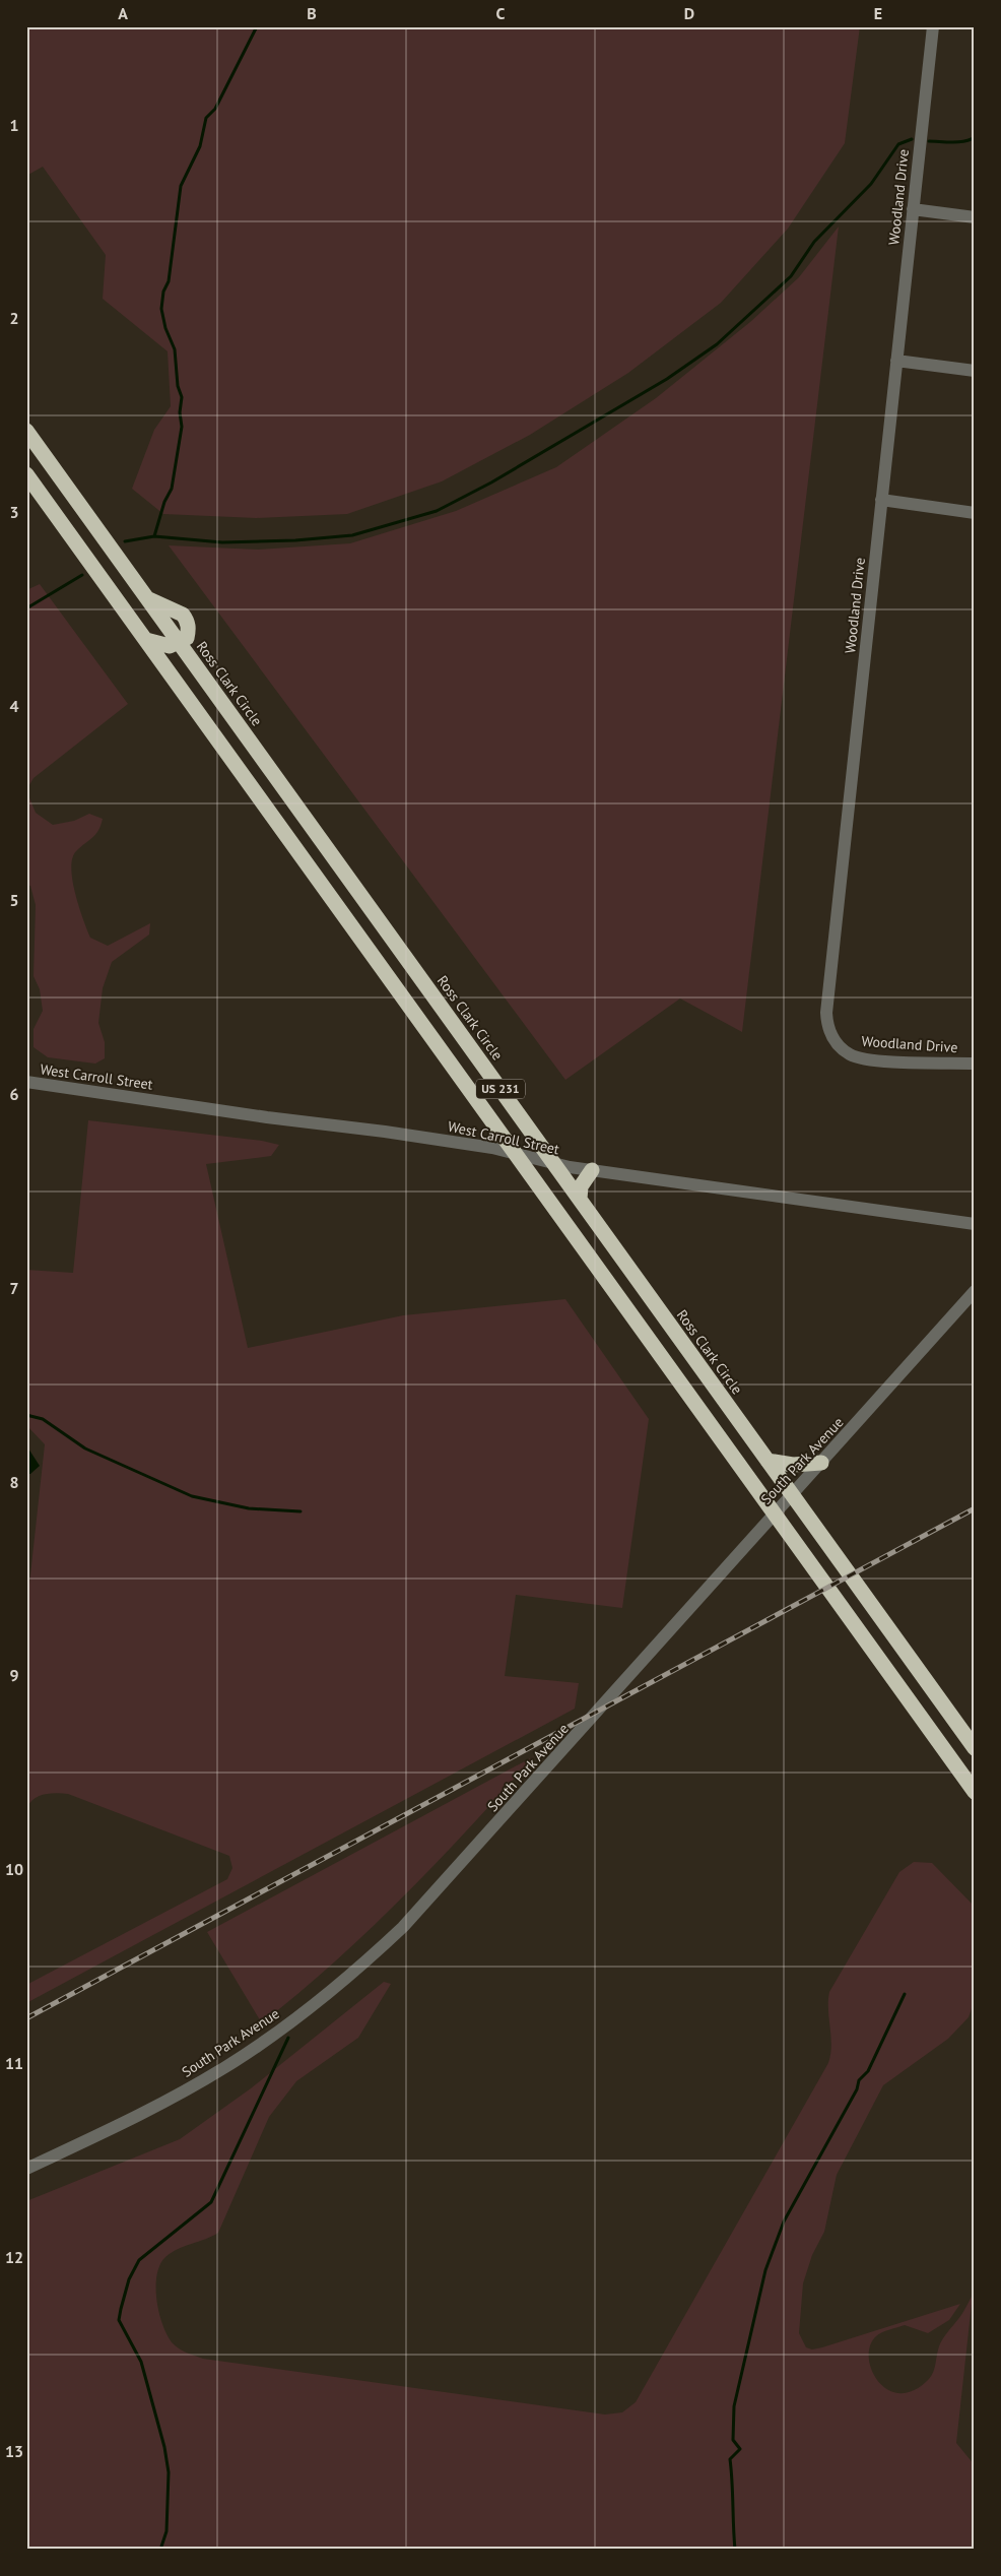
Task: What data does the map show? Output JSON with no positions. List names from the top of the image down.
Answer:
{
  "streets": {
    "highway": ["Ross Clark Circle", "US 231"],
    "street": ["Woodland Drive", "West Carroll Street", "South Park Avenue"]
  },
  "crossings": [
    ["Ross Clark Circle", "West Carroll Street"],
    ["Ross Clark Circle", "South Park Avenue"],
    ["West Carroll Street", "US 231"],
    ["US 231", "South Park Avenue"]
  ],
  "grid": {
    "columns": [
      "A",
      "B",
      "C",
      "D",
      "E"
    ],
    "rows": [
      "1",
      "2",
      "3",
      "4",
      "5",
      "6",
      "7",
      "8",
      "9",
      "10",
      "11",
      "12",
      "13"
    ]
  }
}
